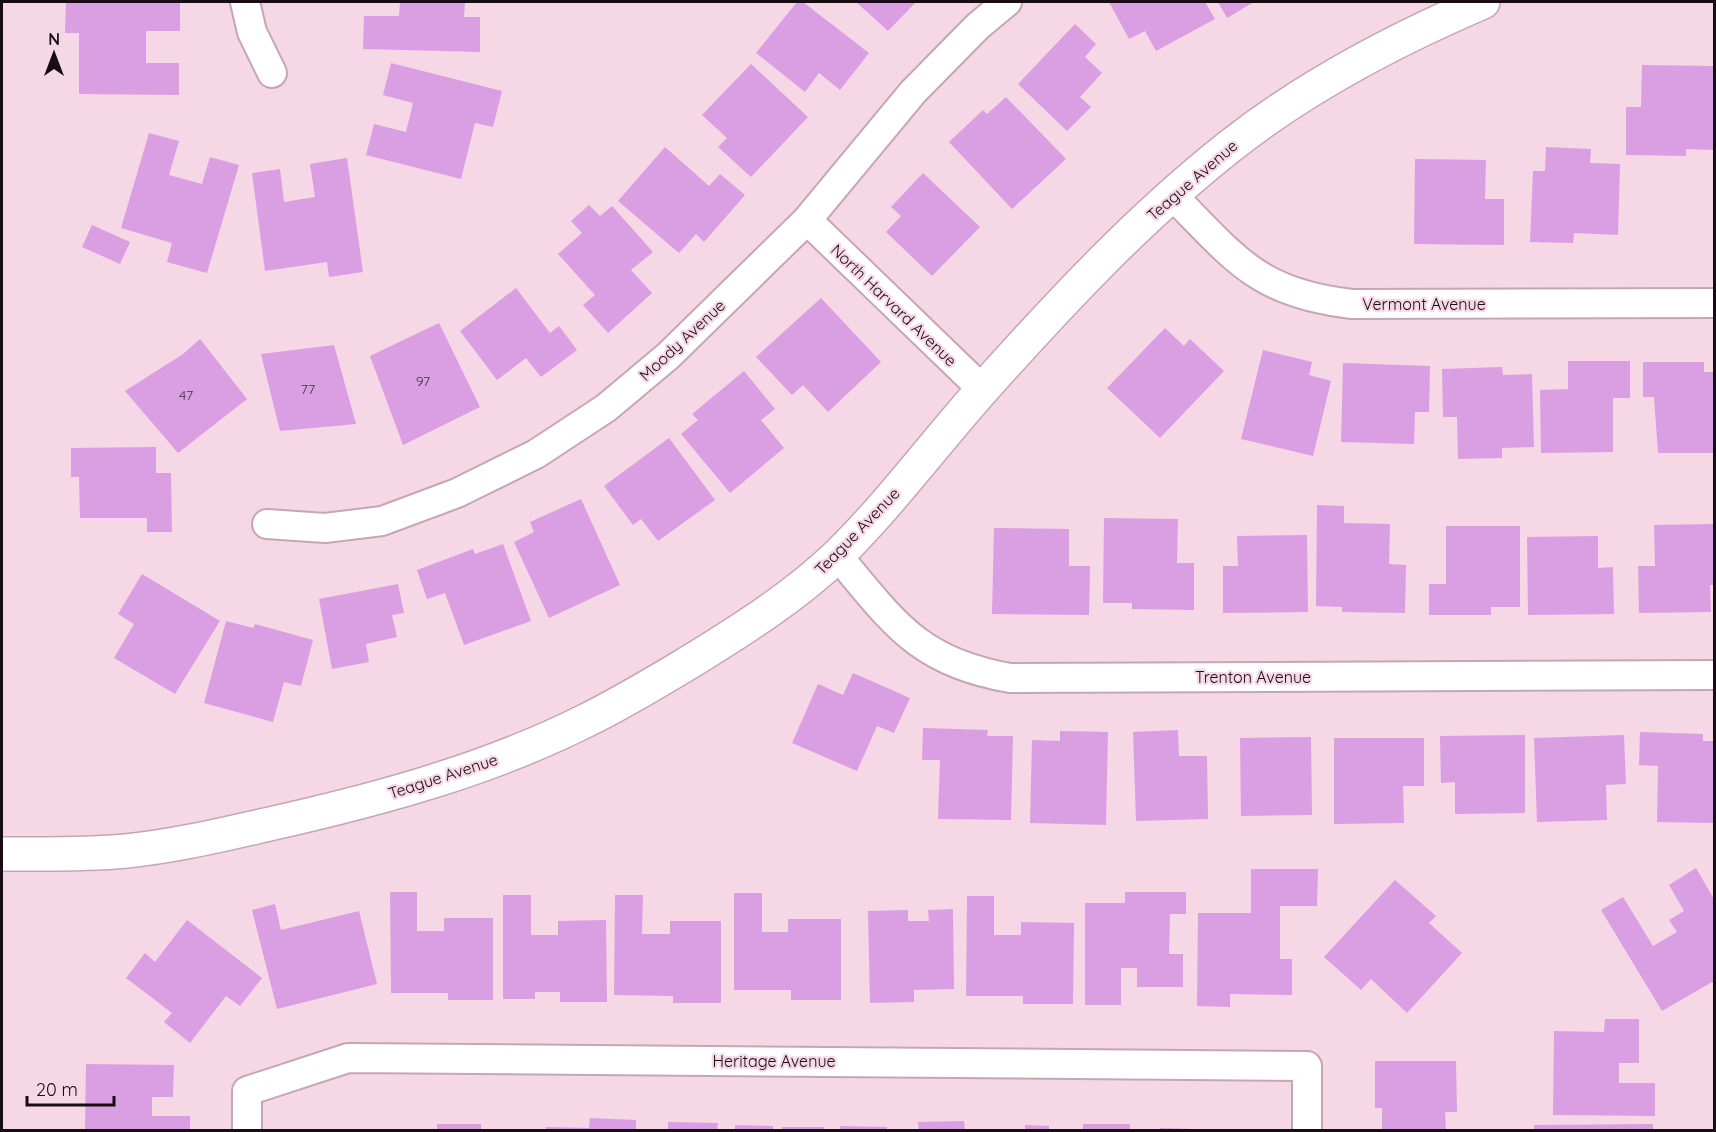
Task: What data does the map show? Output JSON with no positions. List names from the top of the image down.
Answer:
{
  "streets": {
    "street": [
      "Teague Avenue",
      "Vermont Avenue",
      "North Harvard Avenue",
      "Moody Avenue",
      "Trenton Avenue",
      "Heritage Avenue"
    ]
  },
  "crossings": [
    ["Teague Avenue", "Vermont Avenue"],
    ["Teague Avenue", "North Harvard Avenue"],
    ["Teague Avenue", "Trenton Avenue"],
    ["North Harvard Avenue", "Moody Avenue"]
  ],
  "house_numbers": ["97", "77", "47"],
  "scale_bar": "20 m",
  "north": "top"
}
